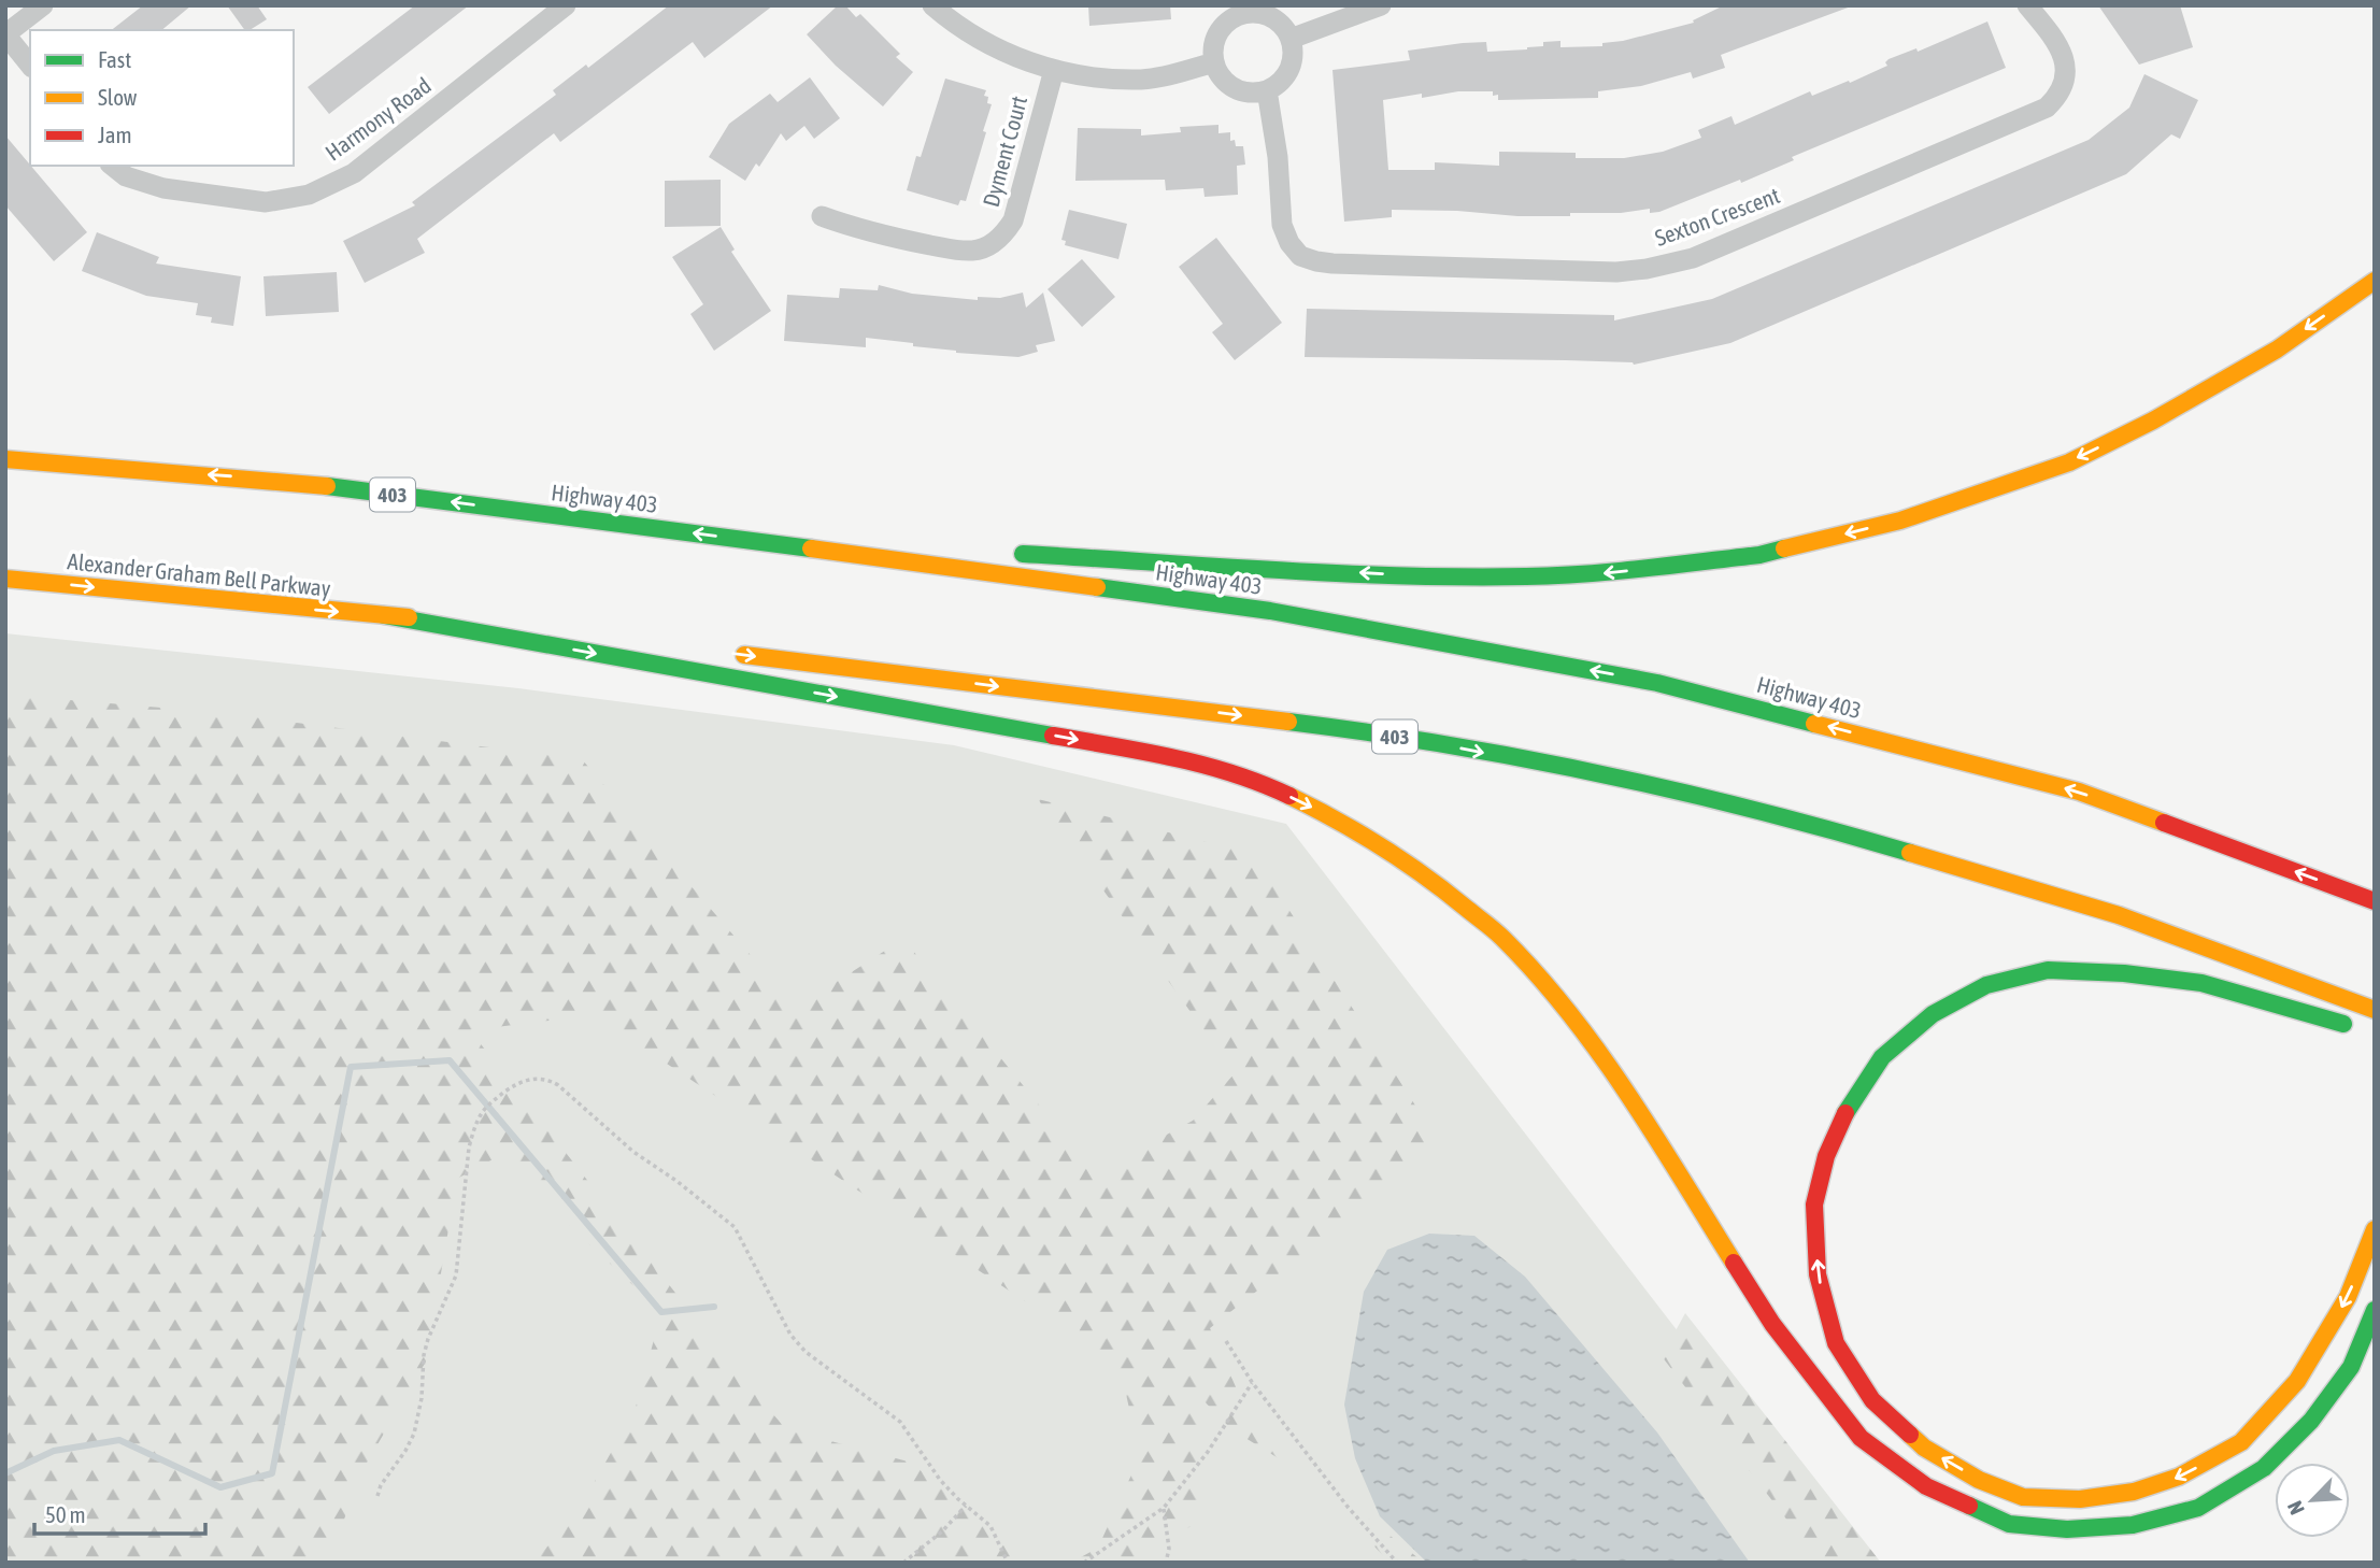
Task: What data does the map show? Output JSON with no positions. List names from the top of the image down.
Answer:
{
  "streets": {
    "highway": ["403", "Highway 403", "Alexander Graham Bell Parkway"],
    "street": ["Harmony Road", "Dyment Court", "Sexton Crescent"]
  },
  "one_way": ["Alexander Graham Bell Parkway"],
  "legend": ["Fast", "Slow", "Jam"],
  "scale_bar": "50 m",
  "north": "bottom left"
}
